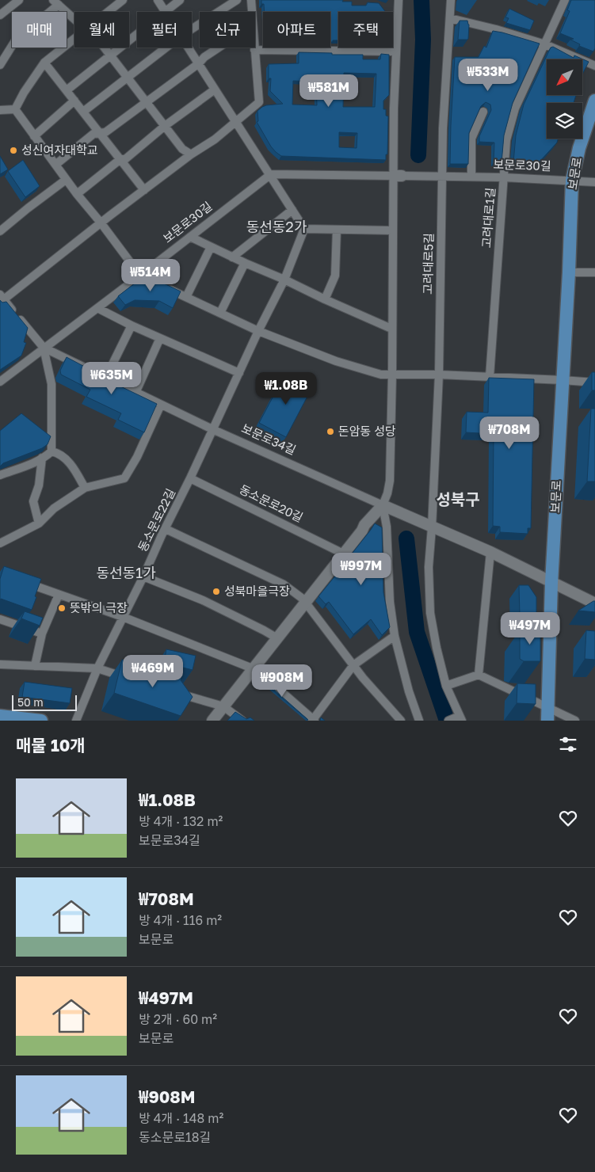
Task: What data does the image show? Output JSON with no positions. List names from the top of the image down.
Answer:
{
  "streets": {
    "main road": ["보문로"],
    "street": [
      "보문로30길",
      "고려대로1길",
      "고려대로5길",
      "보문로34길",
      "동소문로20길",
      "동소문로22길"
    ]
  },
  "crossings": [
    ["보문로30길", "보문로"],
    ["보문로30길", "고려대로1길"],
    ["보문로30길", "고려대로5길"],
    ["보문로30길", "보문로34길"],
    ["보문로34길", "동소문로22길"],
    ["동소문로20길", "동소문로22길"]
  ],
  "districts": ["동선동2가", "성북구", "동선동1가"],
  "places": [
    "성신여자대학교",
    "돈암동 성당",
    "성북마을극장",
    "뜻밖의 극장"
  ],
  "scale_bar": "50 m",
  "north": "bottom left",
  "page": {
    "chip": [
      "매매",
      "월세",
      "필터",
      "신규",
      "아파트",
      "주택"
    ],
    "price": [
      "₩533M",
      "₩581M",
      "₩514M",
      "₩635M",
      "₩1.08B",
      "₩708M",
      "₩997M",
      "₩497M",
      "₩469M",
      "₩908M"
    ],
    "scale": "50 m",
    "heading": "매물 10개",
    "list": [
      {
        "name": "₩1.08B",
        "note": "방 4개 · 132 m² · 보문로34길"
      },
      {
        "name": "₩708M",
        "note": "방 4개 · 116 m² · 보문로"
      },
      {
        "name": "₩497M",
        "note": "방 2개 · 60 m² · 보문로"
      },
      {
        "name": "₩908M",
        "note": "방 4개 · 148 m² · 동소문로18길"
      }
    ]
  }
}
